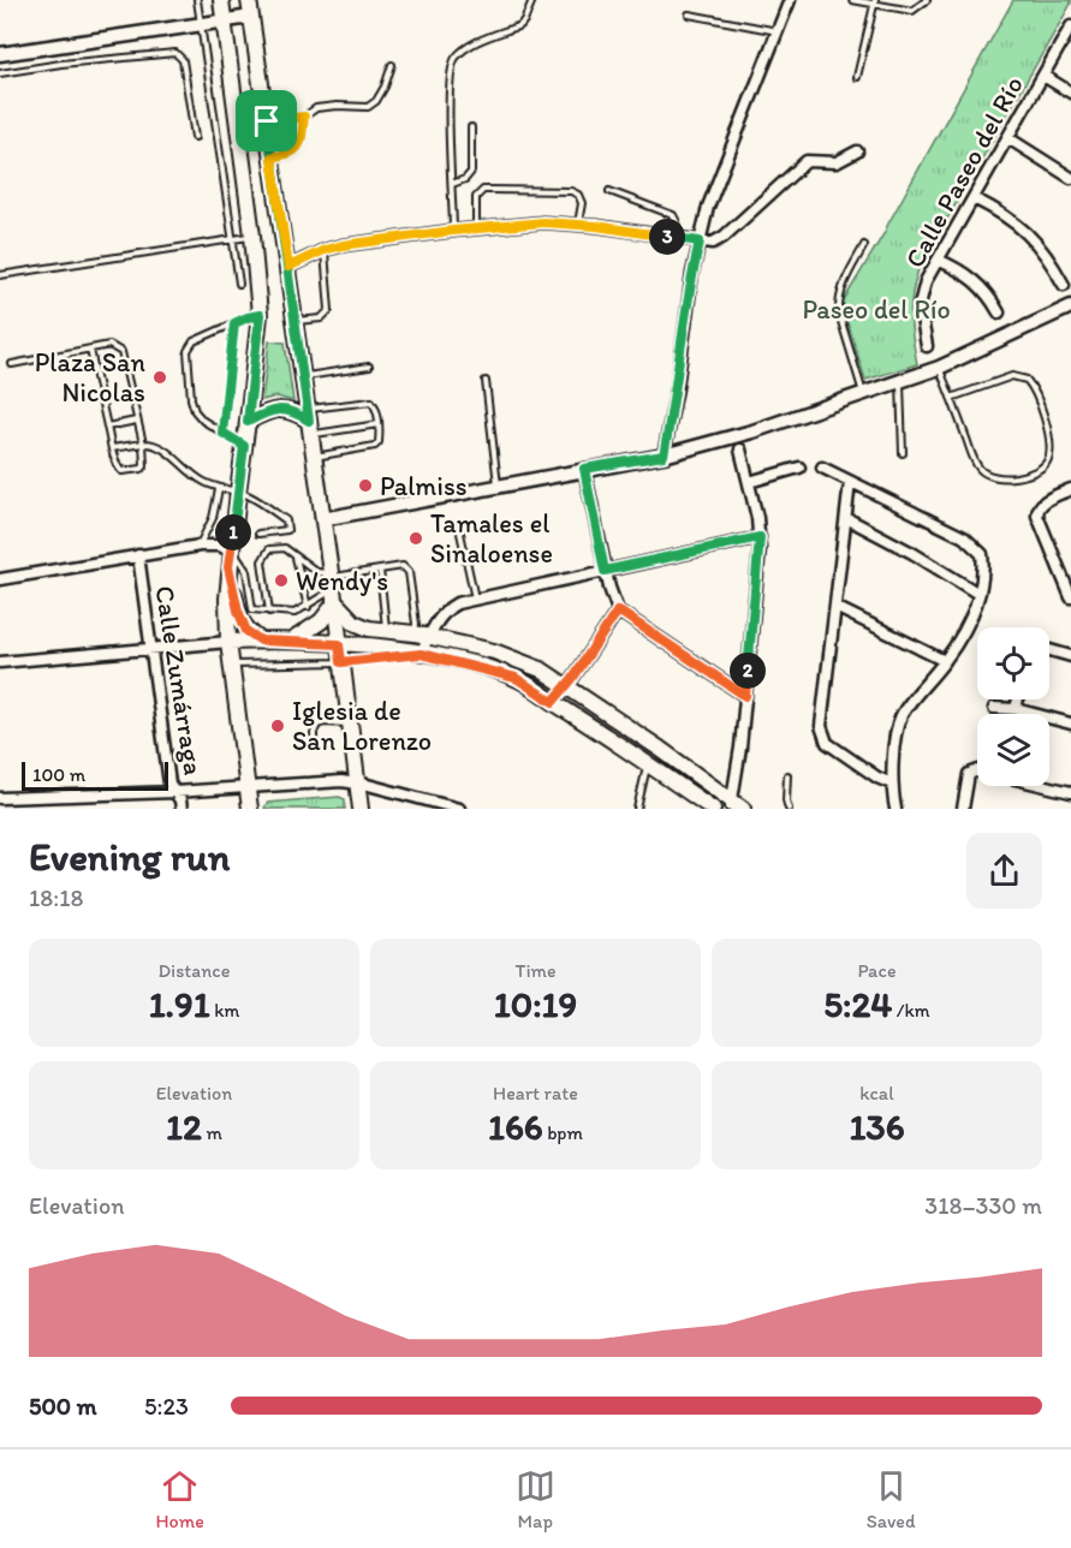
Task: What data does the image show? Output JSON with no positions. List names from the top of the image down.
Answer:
{
  "streets": {
    "street": ["Calle Paseo del Río", "Calle Zumárraga"]
  },
  "parks": ["Paseo del Río"],
  "places": [
    "Plaza San Nicolas",
    "Palmiss",
    "Tamales el Sinaloense",
    "Wendy's",
    "Iglesia de San Lorenzo"
  ],
  "scale_bar": "100 m",
  "page": {
    "pins": ["3", "1", "2"],
    "scale": "100 m",
    "heading": ["Evening run", "18:18"],
    "stats": [
      ["Distance", "1.91 km"],
      ["Time", "10:19"],
      ["Pace", "5:24 /km"],
      ["Elevation", "12 m"],
      ["Heart rate", "166 bpm"],
      ["kcal", "136"]
    ],
    "chart": ["Elevation", "318–330 m"],
    "list": [
      {
        "name": "500 m",
        "note": "5:23"
      }
    ],
    "tabs": ["Home", "Map", "Saved"]
  }
}
